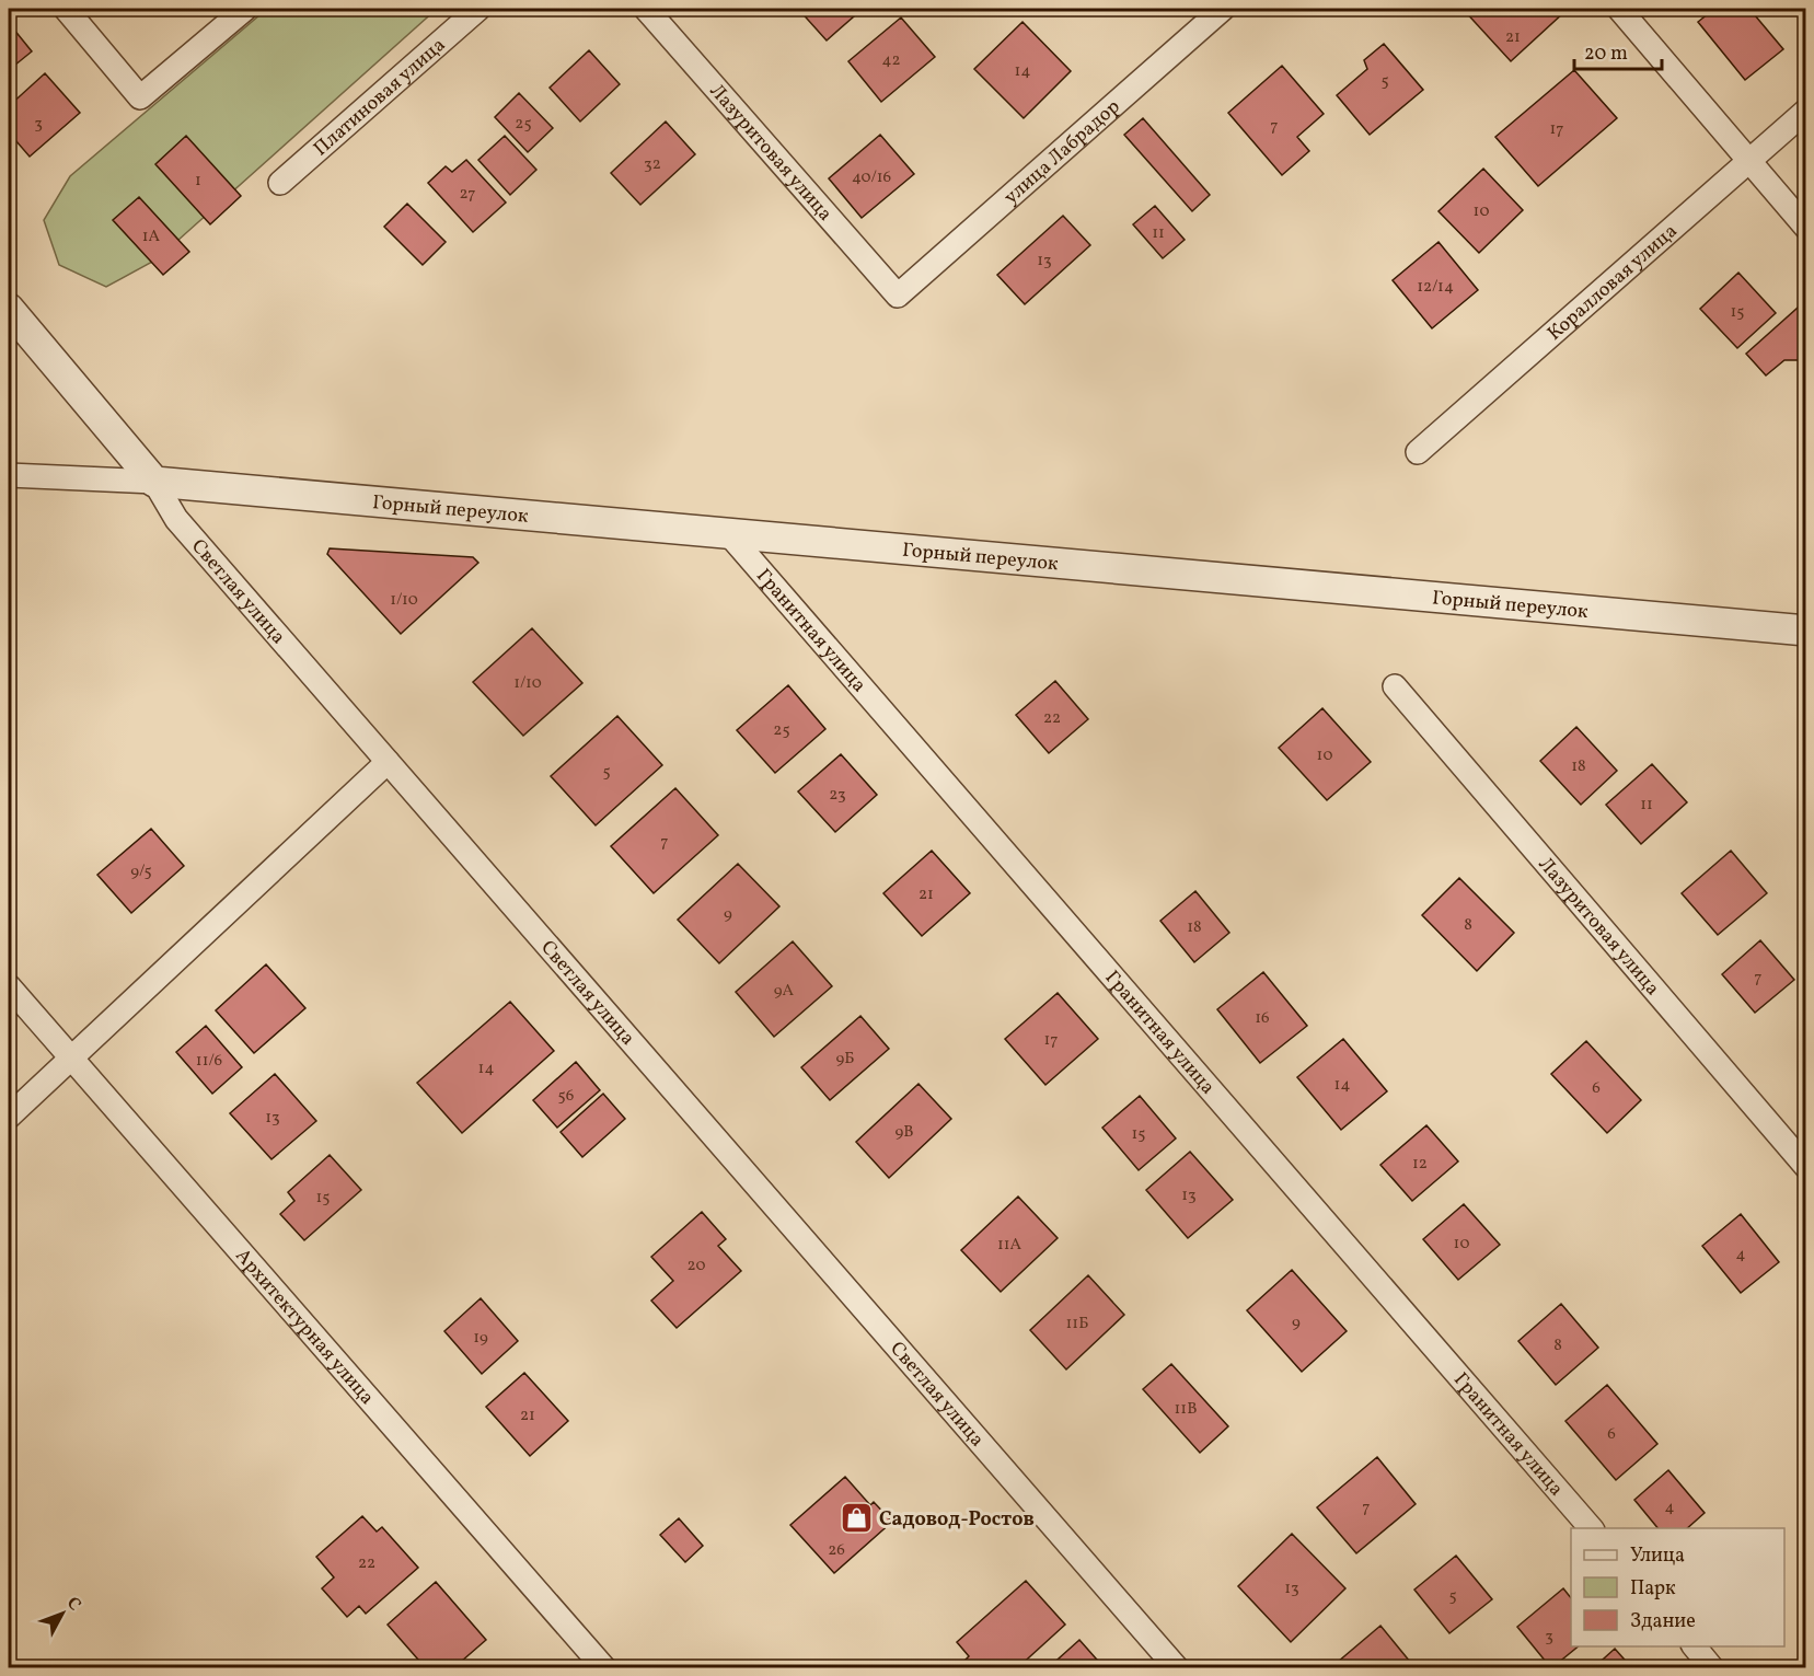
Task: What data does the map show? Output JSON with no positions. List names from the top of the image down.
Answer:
{
  "streets": {
    "street": [
      "Платиновая улица",
      "Лазуритовая улица",
      "улица Лабрадор",
      "Коралловая улица",
      "Горный переулок",
      "Светлая улица",
      "Гранитная улица",
      "Архитектурная улица"
    ]
  },
  "crossings": [
    ["Лазуритовая улица", "улица Лабрадор"],
    ["Горный переулок", "Светлая улица"],
    ["Горный переулок", "Гранитная улица"]
  ],
  "places": {
    "shop": ["Садовод-Ростов"]
  },
  "house_numbers": [
    "21",
    "42",
    "14",
    "5",
    "3",
    "25",
    "7",
    "17",
    "32",
    "40/16",
    "1",
    "27",
    "10",
    "11",
    "1А",
    "13",
    "12/14",
    "15",
    "1/10",
    "1/10",
    "22",
    "25",
    "10",
    "18",
    "5",
    "23",
    "11",
    "7",
    "9/5",
    "21",
    "9",
    "8",
    "18",
    "7",
    "9А",
    "16",
    "17",
    "9Б",
    "11/6",
    "14",
    "14",
    "6",
    "56",
    "13",
    "9В",
    "15",
    "12",
    "13",
    "15",
    "10",
    "11А",
    "4",
    "20",
    "9",
    "11Б",
    "19",
    "8",
    "11В",
    "21",
    "6",
    "7",
    "4",
    "26",
    "22",
    "13",
    "5",
    "3"
  ],
  "legend": ["Улица", "Парк", "Здание"],
  "scale_bar": "20 m",
  "north": "top right"
}
